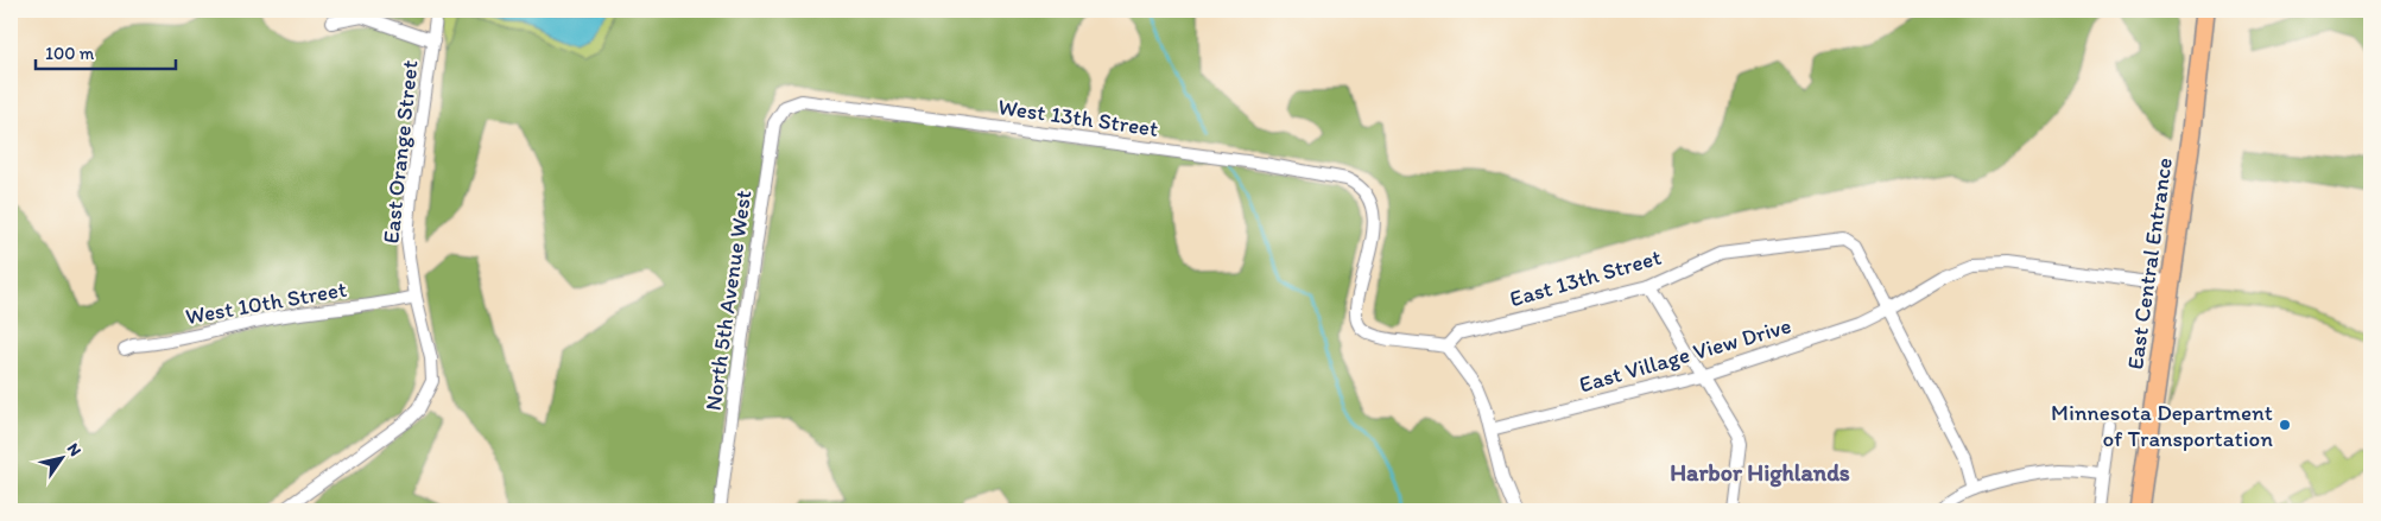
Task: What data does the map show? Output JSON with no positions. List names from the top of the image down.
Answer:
{
  "streets": {
    "highway": ["East Central Entrance"],
    "street": [
      "West 13th Street",
      "East Orange Street",
      "East 13th Street",
      "North 5th Avenue West",
      "West 10th Street",
      "East Village View Drive"
    ]
  },
  "crossings": [
    ["West 13th Street", "East 13th Street"],
    ["West 13th Street", "North 5th Avenue West"],
    ["East Orange Street", "West 10th Street"],
    ["East 13th Street", "East Village View Drive"]
  ],
  "districts": ["Harbor Highlands"],
  "places": ["Minnesota Department of Transportation"],
  "scale_bar": "100 m",
  "north": "top right"
}
